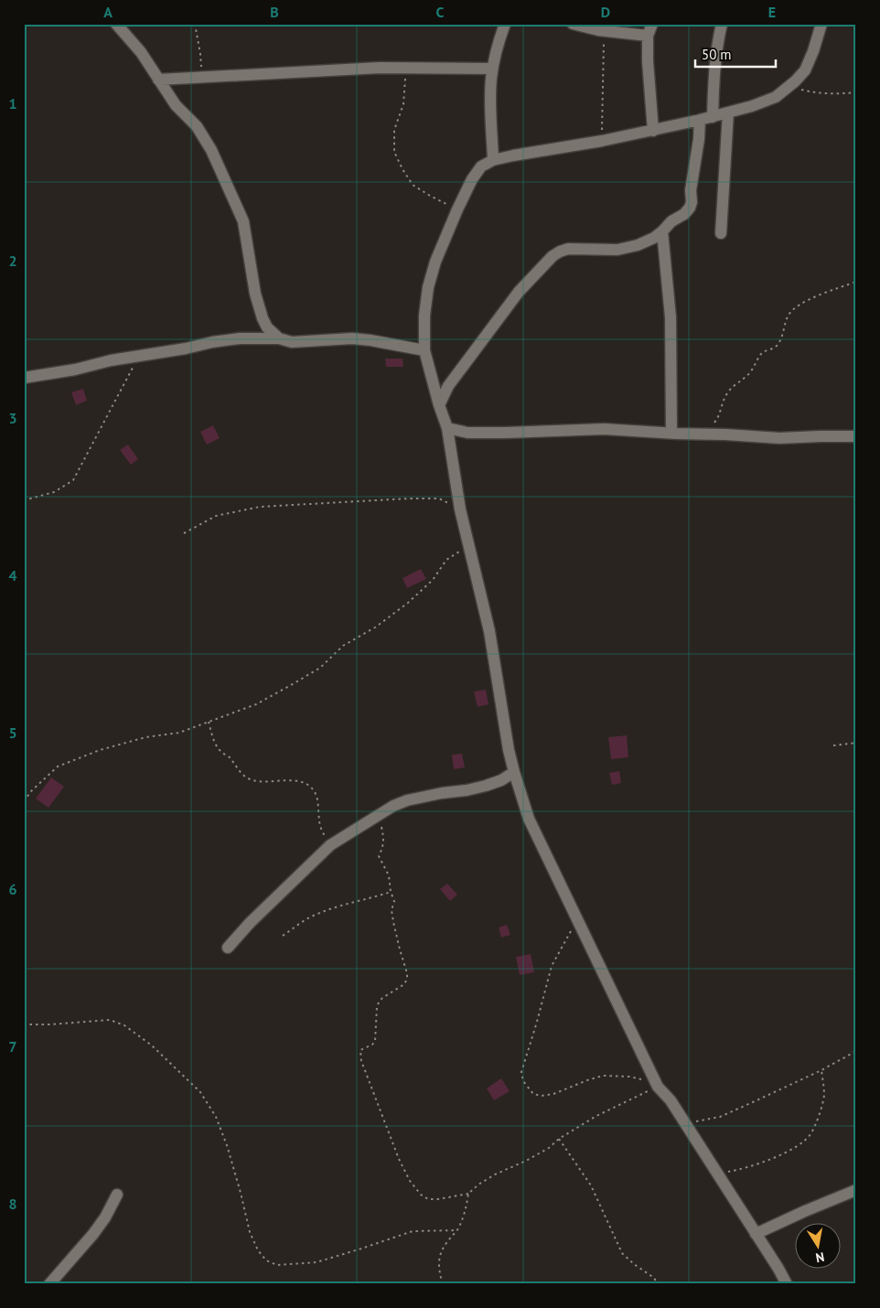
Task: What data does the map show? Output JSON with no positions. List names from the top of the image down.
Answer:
{
  "scale_bar": "50 m",
  "north": "bottom",
  "grid": {
    "columns": [
      "A",
      "B",
      "C",
      "D",
      "E"
    ],
    "rows": [
      "1",
      "2",
      "3",
      "4",
      "5",
      "6",
      "7",
      "8"
    ]
  }
}
